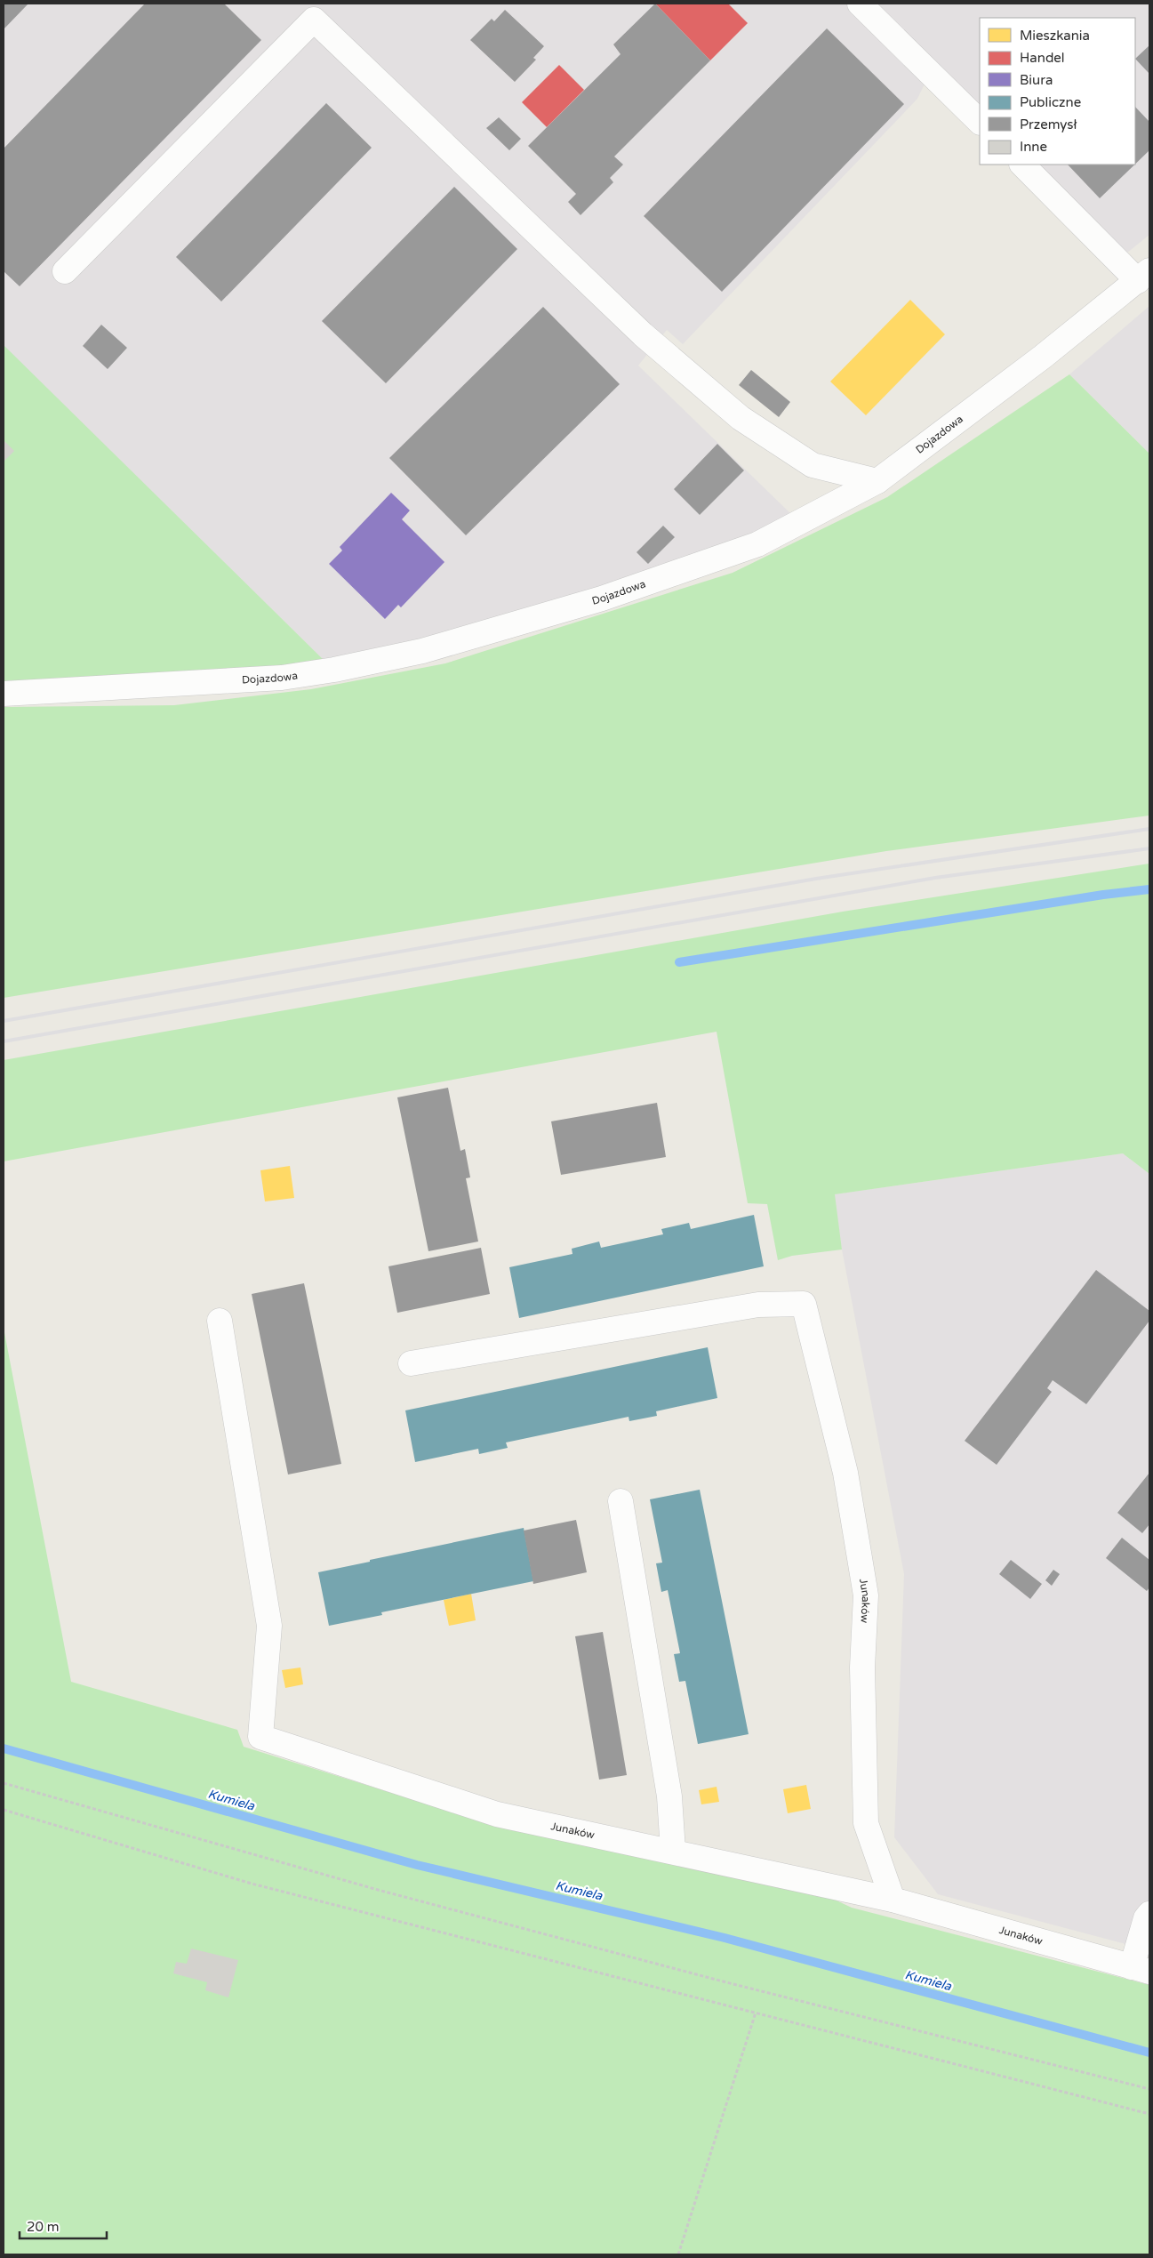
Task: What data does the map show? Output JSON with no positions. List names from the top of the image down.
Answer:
{
  "streets": {
    "street": ["Dojazdowa", "Junaków"]
  },
  "water": ["Kumiela"],
  "legend": [
    "Mieszkania",
    "Handel",
    "Biura",
    "Publiczne",
    "Przemysł",
    "Inne"
  ],
  "scale_bar": "20 m"
}
